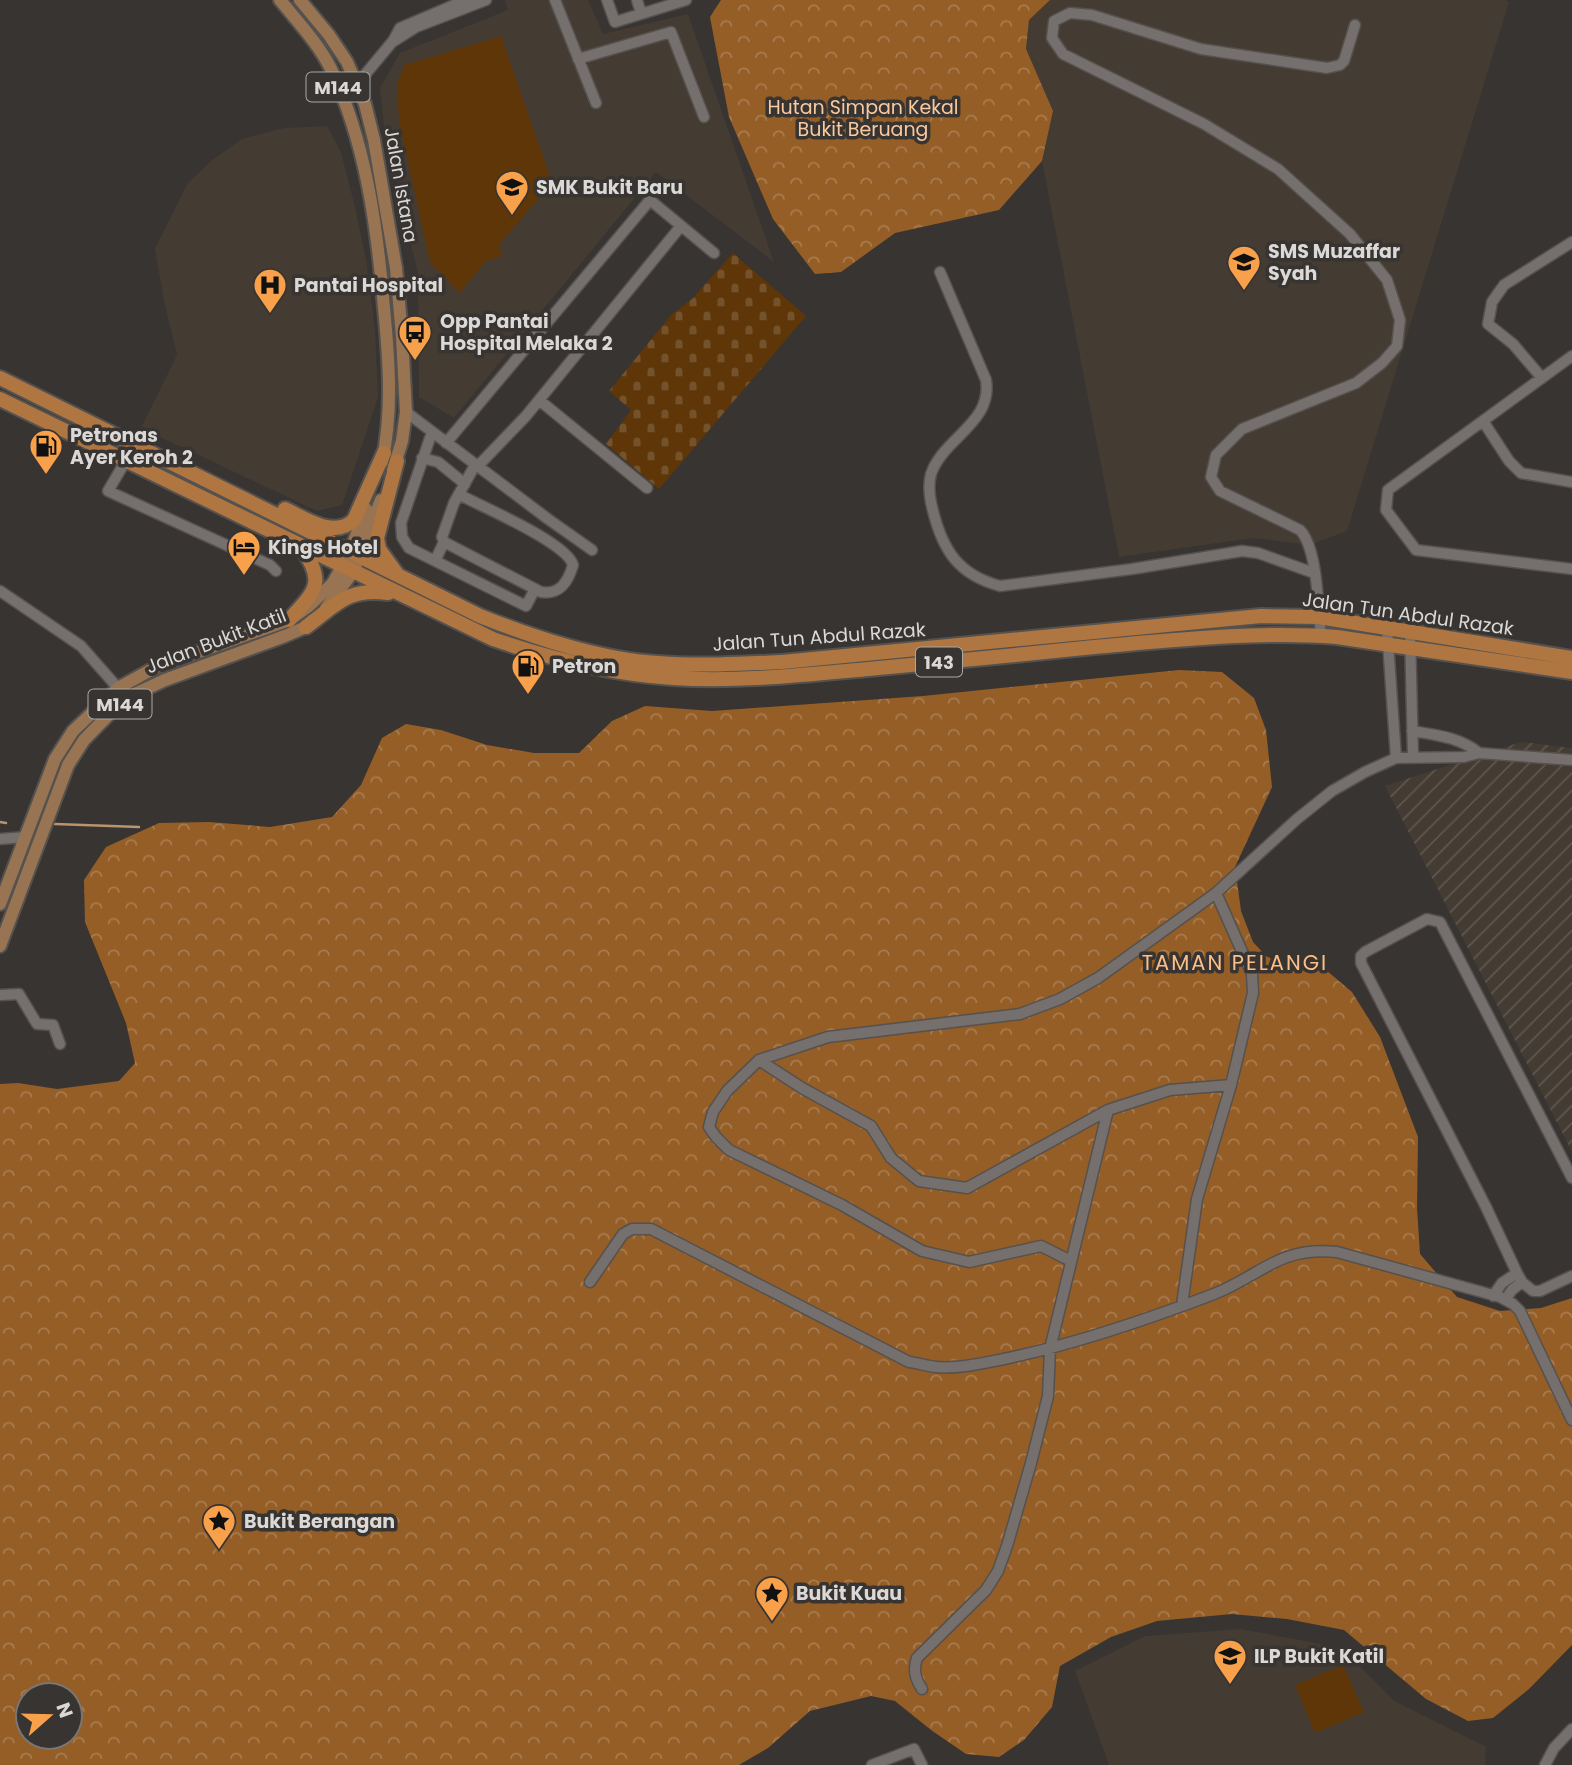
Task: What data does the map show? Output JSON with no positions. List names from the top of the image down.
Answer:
{
  "streets": {
    "highway": ["Jalan Tun Abdul Razak", "143"],
    "main road": ["M144", "Jalan Istana", "Jalan Bukit Katil"]
  },
  "crossings": [
    ["Jalan Istana", "Jalan Tun Abdul Razak"],
    ["Jalan Istana", "Jalan Bukit Katil"],
    ["Jalan Tun Abdul Razak", "Jalan Bukit Katil"]
  ],
  "districts": ["TAMAN PELANGI"],
  "parks": ["Hutan Simpan Kekal Bukit Beruang"],
  "places": {
    "school or university": ["SMK Bukit Baru", "SMS Muzaffar Syah", "ILP Bukit Katil"],
    "hospital": ["Pantai Hospital"],
    "bus stop": ["Opp Pantai Hospital Melaka 2"],
    "fuel station": ["Petronas Ayer Keroh 2", "Petron"],
    "hotel": ["Kings Hotel"],
    "place": ["Bukit Berangan", "Bukit Kuau"]
  },
  "north": "right"
}
